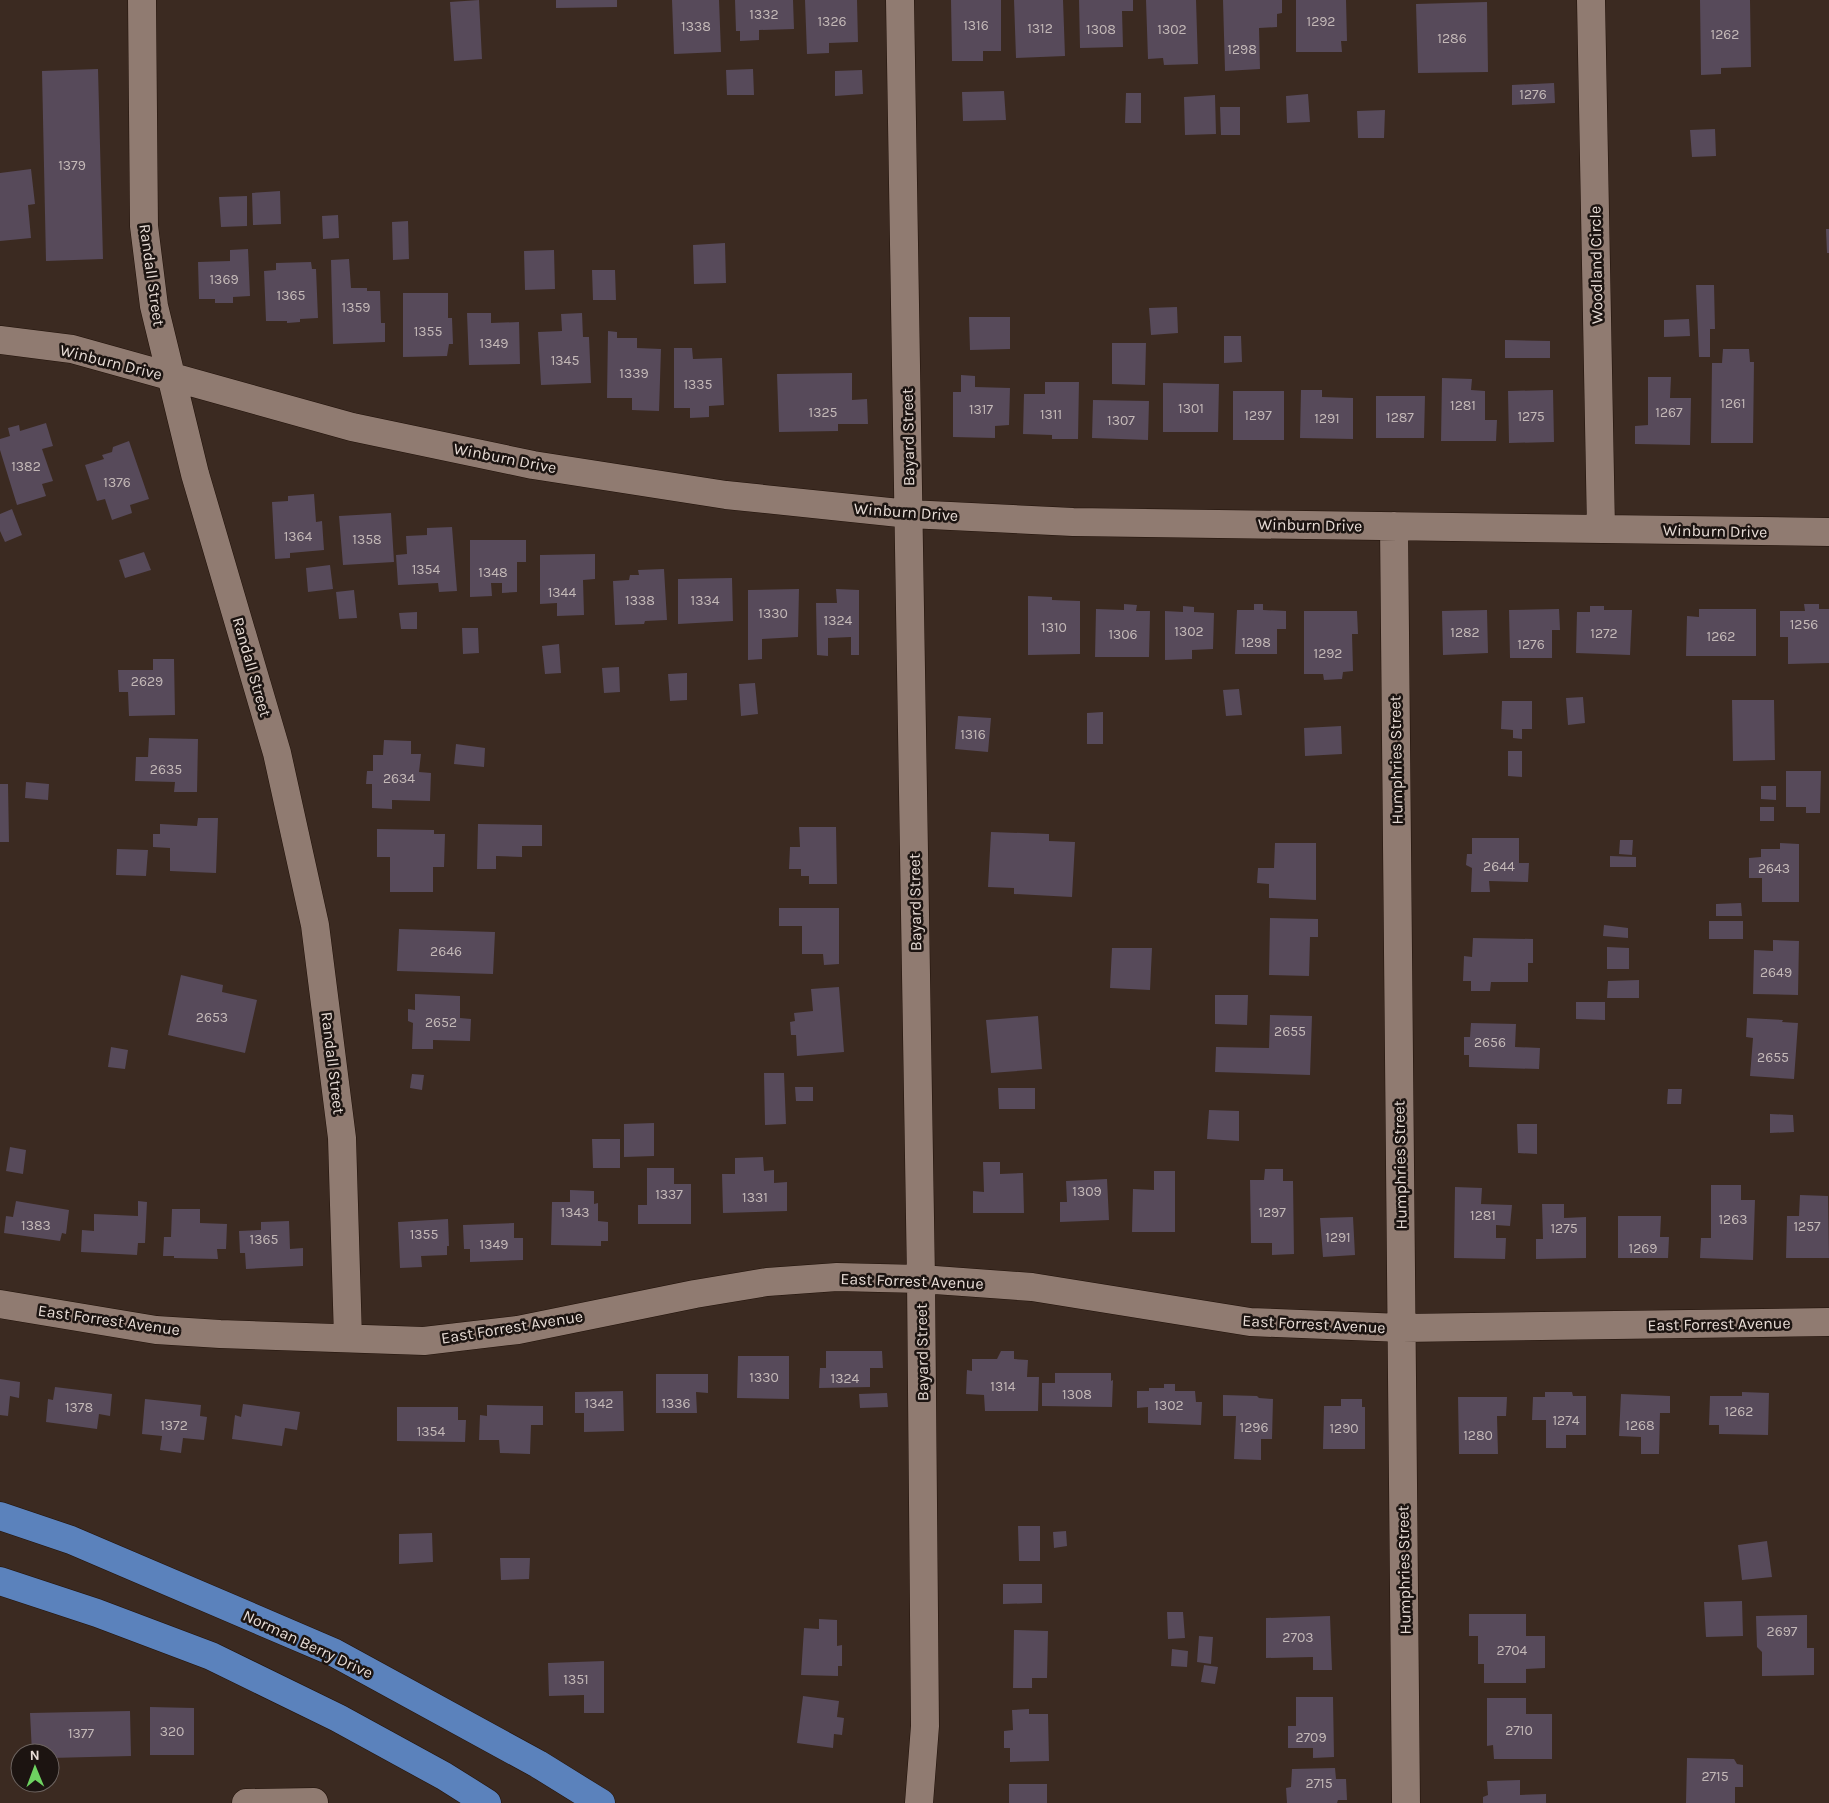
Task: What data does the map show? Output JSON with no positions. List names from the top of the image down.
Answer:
{
  "streets": {
    "main road": ["Norman Berry Drive"],
    "street": [
      "Woodland Circle",
      "Randall Street",
      "Winburn Drive",
      "Bayard Street",
      "Humphries Street",
      "East Forrest Avenue"
    ]
  },
  "crossings": [
    ["Woodland Circle", "Winburn Drive"],
    ["Randall Street", "Winburn Drive"],
    ["Randall Street", "East Forrest Avenue"],
    ["Winburn Drive", "Bayard Street"],
    ["Winburn Drive", "Humphries Street"],
    ["Bayard Street", "East Forrest Avenue"],
    ["Humphries Street", "East Forrest Avenue"]
  ],
  "house_numbers": [
    "1332",
    "1326",
    "1292",
    "1316",
    "1338",
    "1312",
    "1308",
    "1302",
    "1262",
    "1286",
    "1298",
    "1276",
    "1379",
    "1369",
    "1365",
    "1359",
    "1355",
    "1349",
    "1345",
    "1339",
    "1335",
    "1261",
    "1281",
    "1301",
    "1317",
    "1325",
    "1267",
    "1311",
    "1297",
    "1275",
    "1287",
    "1291",
    "1307",
    "1382",
    "1376",
    "1364",
    "1358",
    "1354",
    "1348",
    "1344",
    "1338",
    "1334",
    "1330",
    "1324",
    "1256",
    "1310",
    "1302",
    "1282",
    "1272",
    "1306",
    "1262",
    "1298",
    "1276",
    "1292",
    "2629",
    "1316",
    "2635",
    "2634",
    "2644",
    "2643",
    "2646",
    "2649",
    "2653",
    "2652",
    "2655",
    "2656",
    "2655",
    "1309",
    "1337",
    "1331",
    "1343",
    "1297",
    "1281",
    "1263",
    "1383",
    "1257",
    "1275",
    "1355",
    "1291",
    "1365",
    "1349",
    "1269",
    "1330",
    "1324",
    "1314",
    "1308",
    "1342",
    "1336",
    "1302",
    "1378",
    "1262",
    "1274",
    "1372",
    "1268",
    "1296",
    "1290",
    "1354",
    "1280",
    "2697",
    "2703",
    "2704",
    "1351",
    "2710",
    "320",
    "1377",
    "2709",
    "2715",
    "2715"
  ],
  "north": "top"
}
